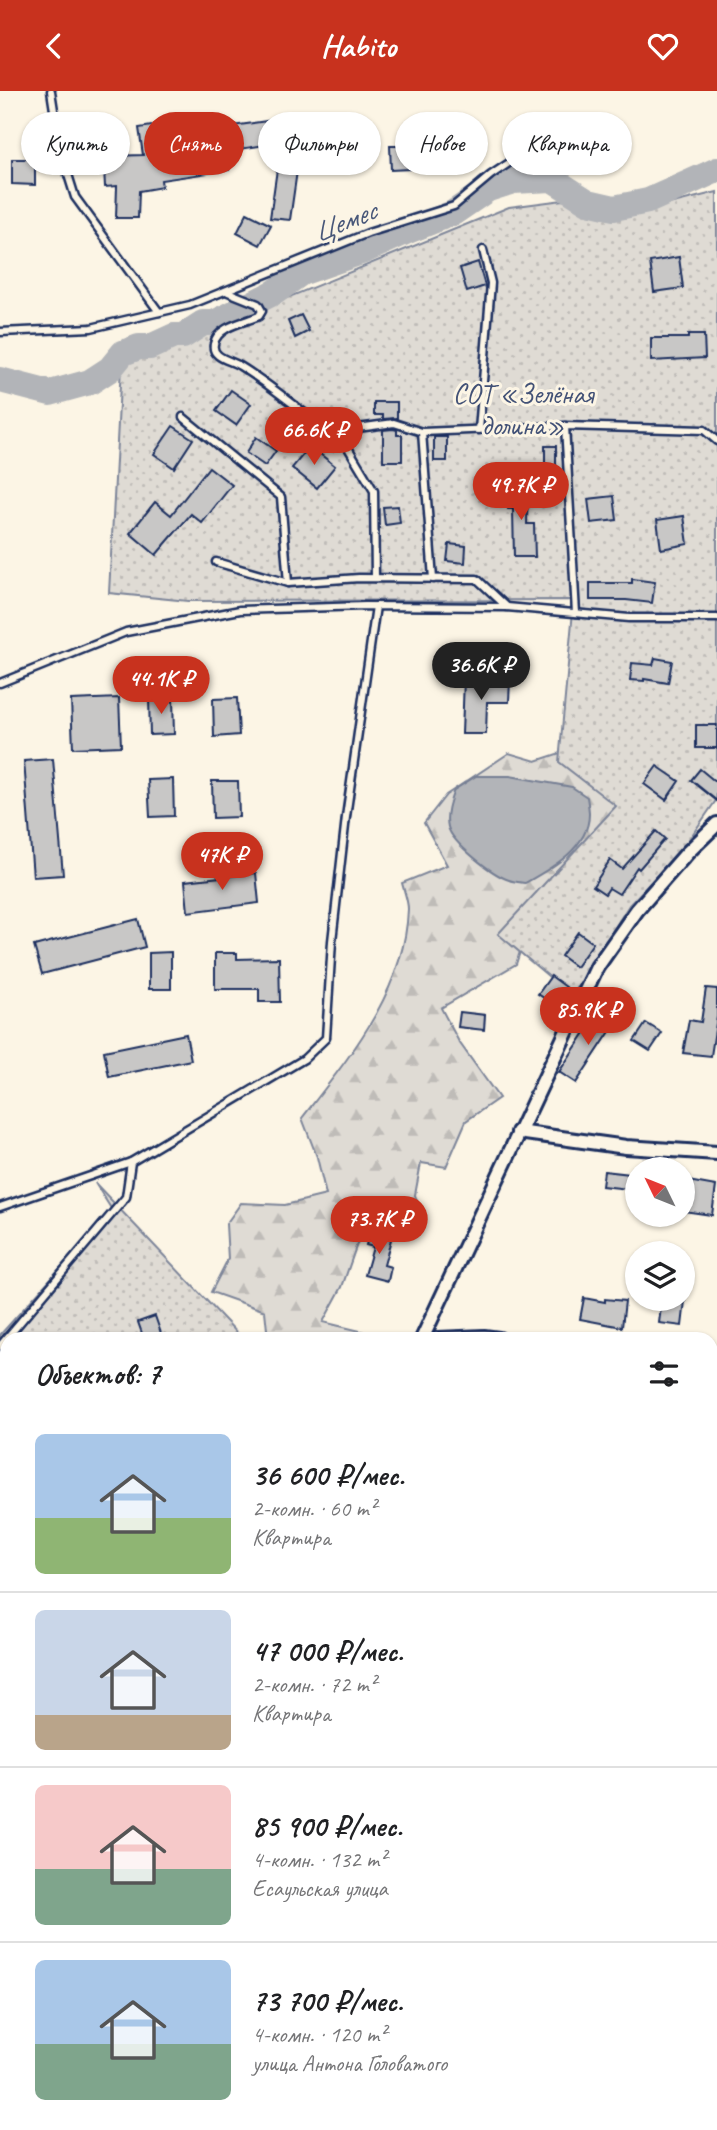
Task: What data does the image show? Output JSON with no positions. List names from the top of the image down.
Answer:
{
  "water": ["Цемес"],
  "parks": ["СОТ «Зелёная долина»"],
  "north": "top left",
  "page": {
    "header": "Habito",
    "chip": [
      "Купить",
      "Снять",
      "Фильтры",
      "Новое",
      "Квартира"
    ],
    "price": [
      "66.6K ₽",
      "49.7K ₽",
      "36.6K ₽",
      "44.1K ₽",
      "47K ₽",
      "85.9K ₽",
      "73.7K ₽"
    ],
    "heading": "Объектов: 7",
    "list": [
      {
        "name": "36 600 ₽/мес.",
        "note": "2-комн. · 60 m² · Квартира"
      },
      {
        "name": "47 000 ₽/мес.",
        "note": "2-комн. · 72 m² · Квартира"
      },
      {
        "name": "85 900 ₽/мес.",
        "note": "4-комн. · 132 m² · Есаульская улица"
      },
      {
        "name": "73 700 ₽/мес.",
        "note": "4-комн. · 120 m² · улица Антона Головатого"
      }
    ]
  }
}
